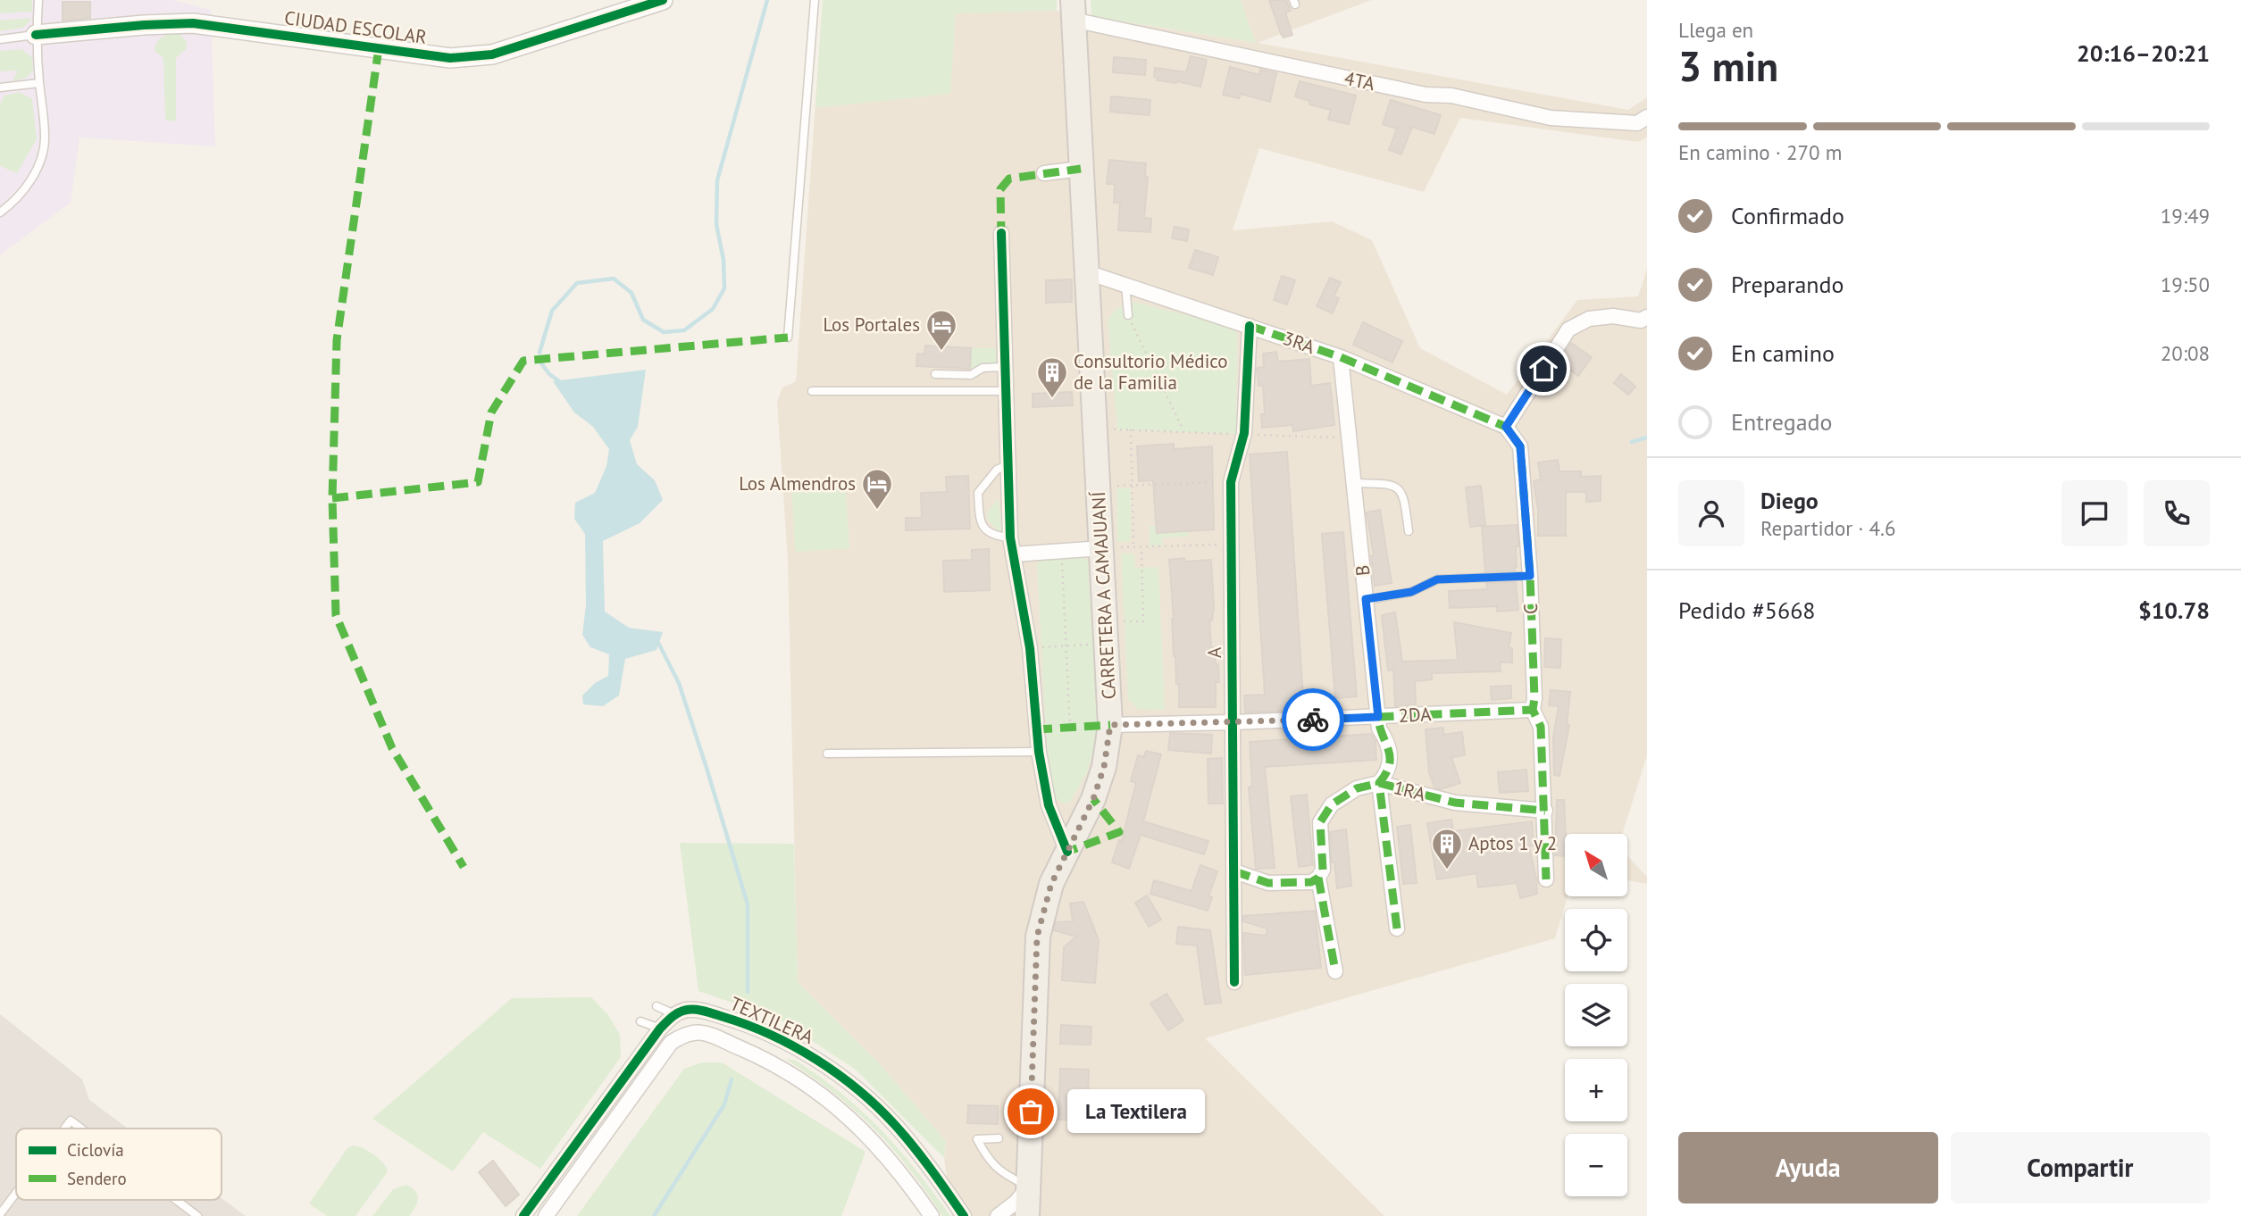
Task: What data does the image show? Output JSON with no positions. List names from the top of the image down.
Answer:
{
  "streets": {
    "main road": ["CARRETERA A CAMAJUANÍ"],
    "street": [
      "CIUDAD ESCOLAR",
      "4TA",
      "3RA",
      "B",
      "C",
      "A",
      "2DA",
      "1RA",
      "TEXTILERA"
    ]
  },
  "crossings": [
    ["4TA", "CARRETERA A CAMAJUANÍ"],
    ["3RA", "B"],
    ["3RA", "CARRETERA A CAMAJUANÍ"],
    ["3RA", "C"],
    ["3RA", "A"],
    ["B", "2DA"],
    ["B", "1RA"],
    ["CARRETERA A CAMAJUANÍ", "2DA"],
    ["C", "2DA"],
    ["C", "1RA"],
    ["A", "2DA"]
  ],
  "places": {
    "hotel": ["Los Portales", "Los Almendros"],
    "building": ["Consultorio Médico de la Familia", "Aptos 1 y 2"],
    "other": ["La Textilera"]
  },
  "legend": ["Ciclovía", "Sendero"],
  "north": "top left",
  "page": {
    "heading": ["3 min", "Llega en", "20:16–20:21"],
    "panel": [
      "Diego",
      "Repartidor · 4.6",
      "Pedido #5668",
      "$10.78"
    ],
    "bar": "En camino · 270 m",
    "list": [
      ["Confirmado", "19:49"],
      ["Preparando", "19:50"],
      ["En camino", "20:08"],
      "Entregado"
    ],
    "map_buttons": ["+", "−"],
    "bubble": "La Textilera",
    "buttons": ["Ayuda", "Compartir"]
  }
}
